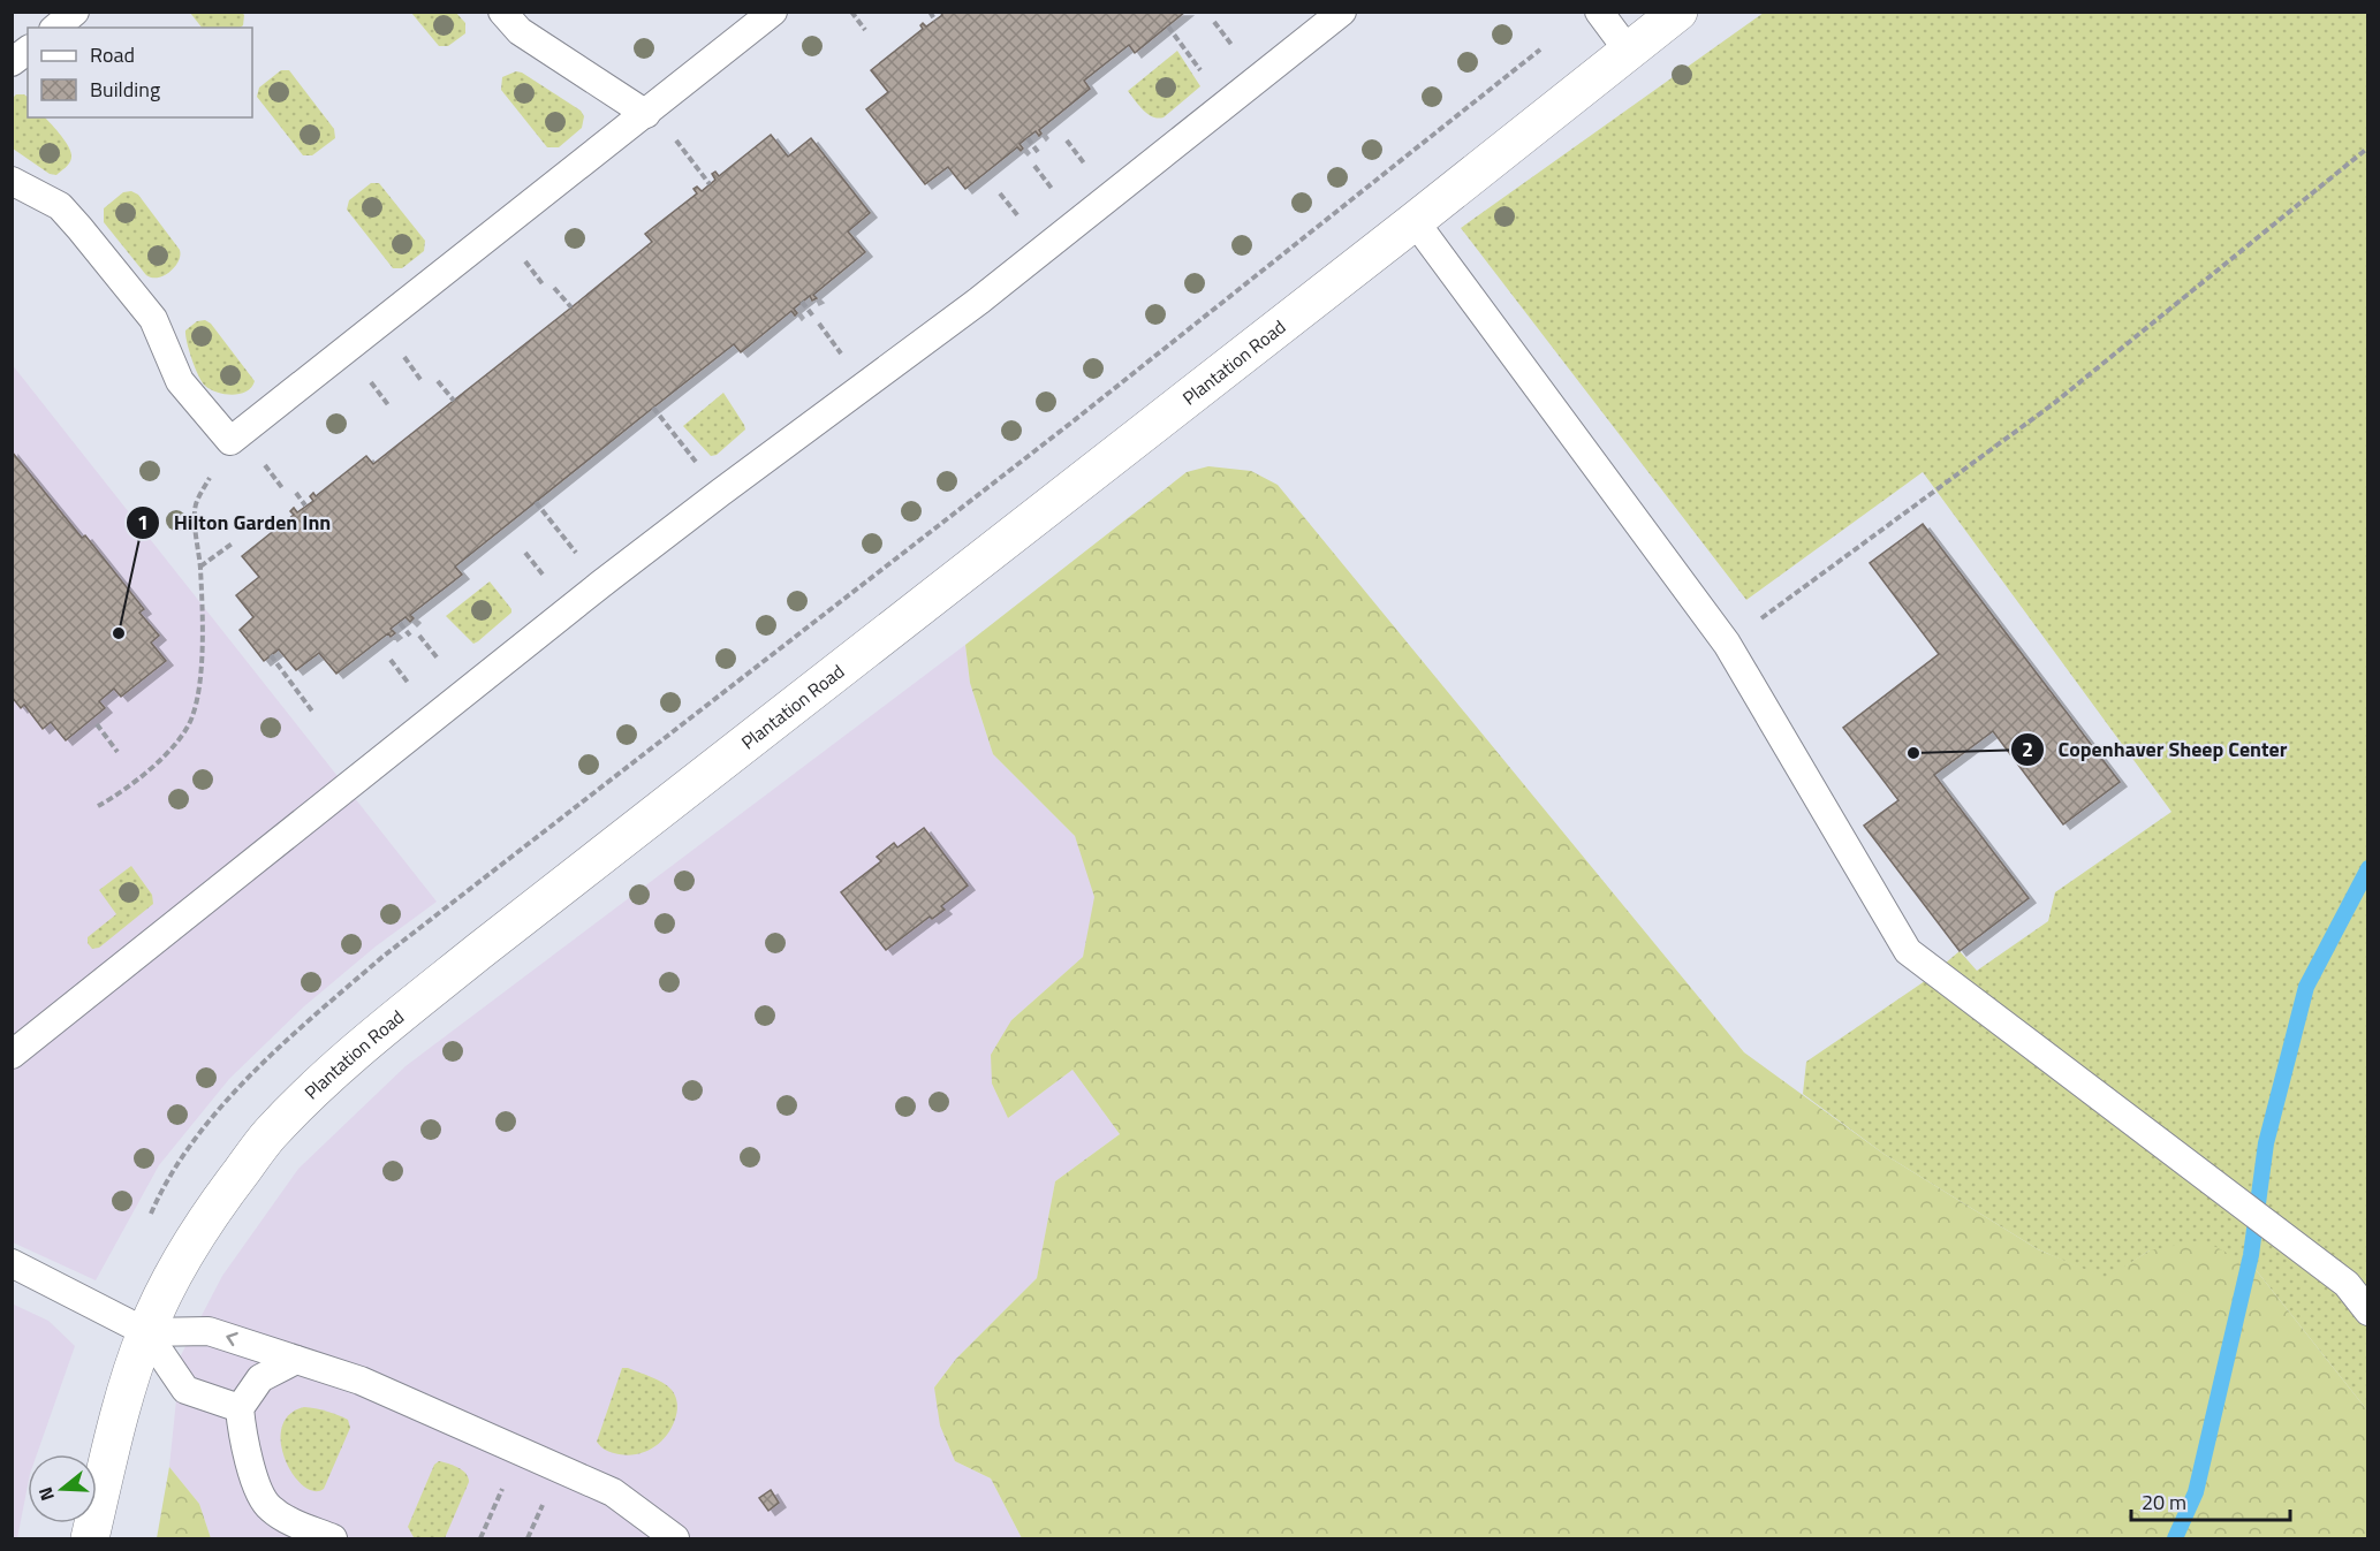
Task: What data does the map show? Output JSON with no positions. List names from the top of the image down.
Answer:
{
  "streets": {
    "street": ["Plantation Road"]
  },
  "places": ["Hilton Garden Inn", "Copenhaver Sheep Center"],
  "legend": ["Road", "Building"],
  "scale_bar": "20 m",
  "north": "left"
}
